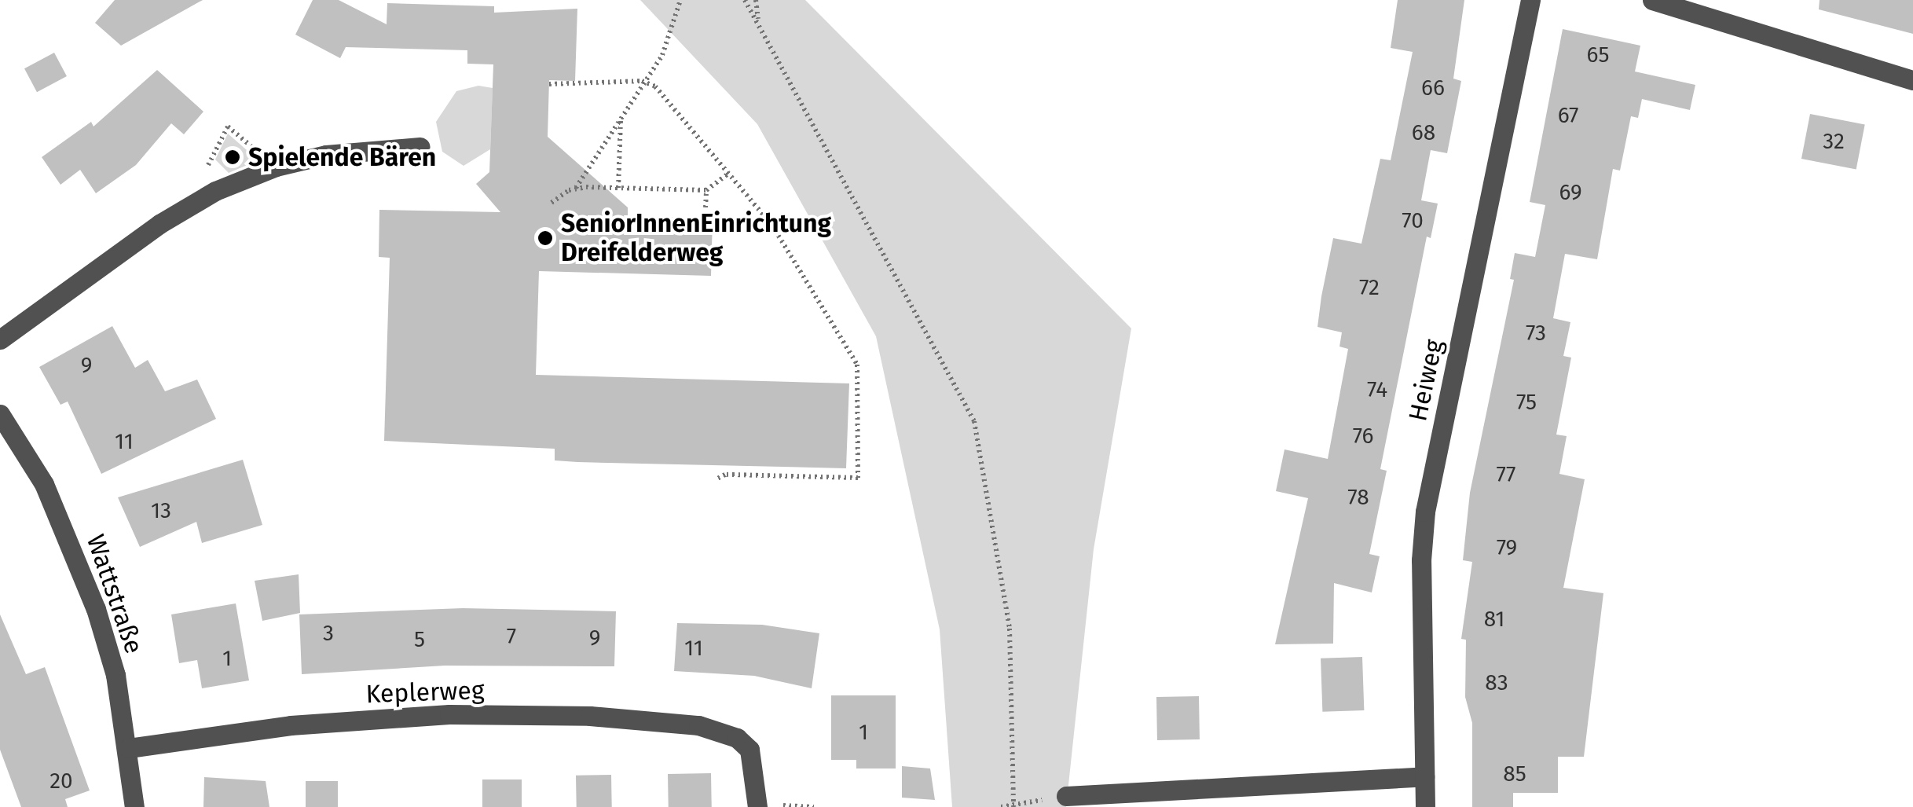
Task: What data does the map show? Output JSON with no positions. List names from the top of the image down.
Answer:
{
  "streets": {
    "street": ["Heiweg", "Wattstraße", "Keplerweg"]
  },
  "crossings": [
    ["Wattstraße", "Keplerweg"]
  ],
  "places": ["Spielende Bären", "SeniorInnenEinrichtung Dreifelderweg"],
  "house_numbers": [
    "65",
    "66",
    "67",
    "68",
    "32",
    "69",
    "70",
    "72",
    "73",
    "9",
    "74",
    "75",
    "76",
    "11",
    "77",
    "78",
    "13",
    "79",
    "81",
    "3",
    "7",
    "9",
    "5",
    "11",
    "1",
    "83",
    "1",
    "85",
    "20"
  ]
}
